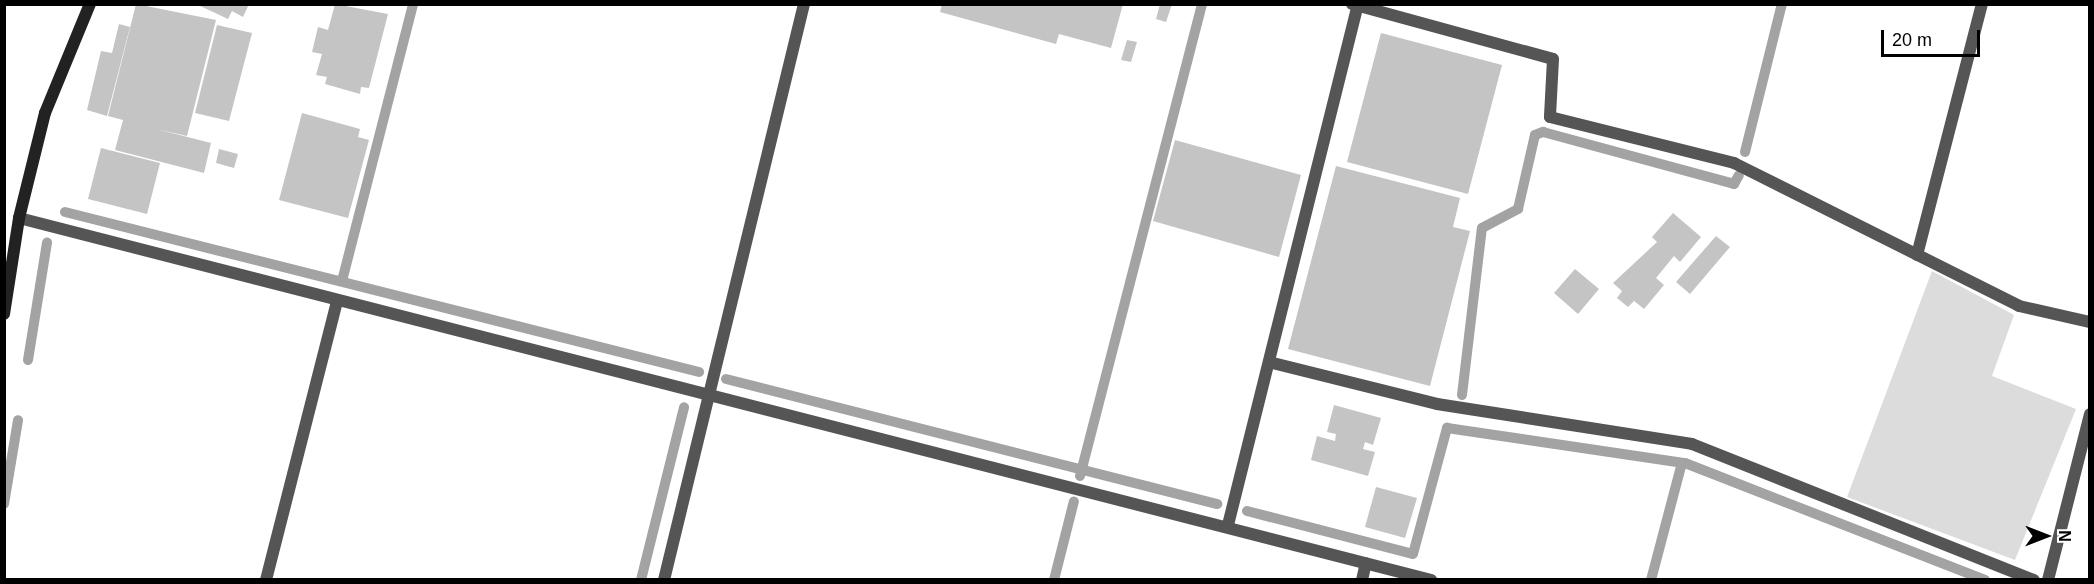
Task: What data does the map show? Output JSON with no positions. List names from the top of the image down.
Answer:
{
  "scale_bar": "20 m",
  "north": "right"
}
